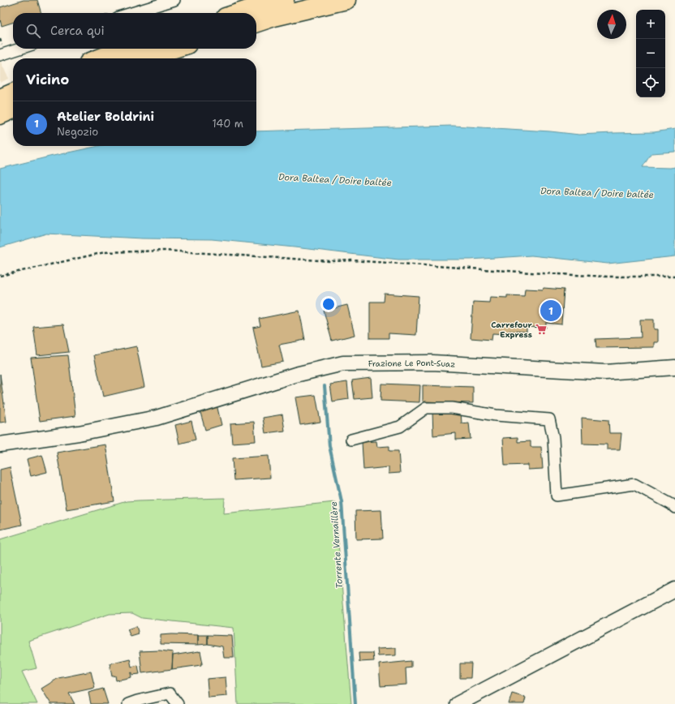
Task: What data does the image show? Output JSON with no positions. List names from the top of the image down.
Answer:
{
  "streets": {
    "main road": ["Frazione Le Pont-Suaz"]
  },
  "water": ["Dora Baltea / Doire baltée", "Torrente Vernaillère"],
  "places": {
    "supermarket": ["Carrefour Express"]
  },
  "north": "top",
  "page": {
    "map_buttons": ["+", "−"],
    "search": "Cerca qui",
    "heading": "Vicino",
    "list": [
      {
        "mark": "1",
        "name": "Atelier Boldrini",
        "note": "Negozio",
        "value": "140 m"
      }
    ],
    "pins": "1"
  }
}
